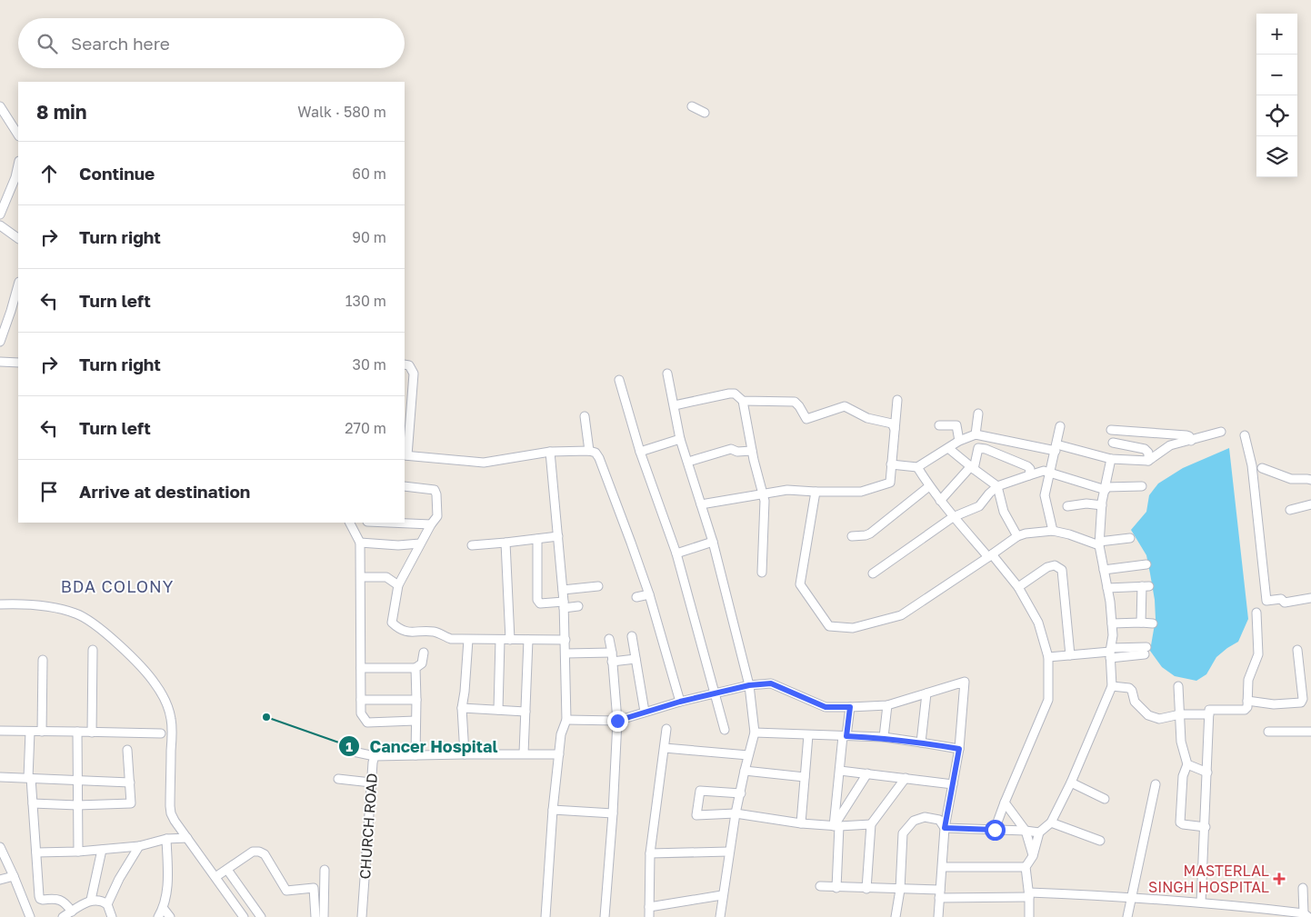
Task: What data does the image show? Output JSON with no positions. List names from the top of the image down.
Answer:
{
  "streets": {
    "street": ["CHURCH ROAD"]
  },
  "districts": ["BDA COLONY"],
  "places": {
    "other": ["Cancer Hospital"],
    "health": ["MASTERLAL SINGH HOSPITAL"]
  },
  "page": {
    "map_buttons": ["+", "−"],
    "search": "Search here",
    "heading": ["8 min", "Walk · 580 m"],
    "list": [
      ["Continue", "60 m"],
      ["Turn right", "90 m"],
      ["Turn left", "130 m"],
      ["Turn right", "30 m"],
      ["Turn left", "270 m"],
      "Arrive at destination"
    ]
  }
}
